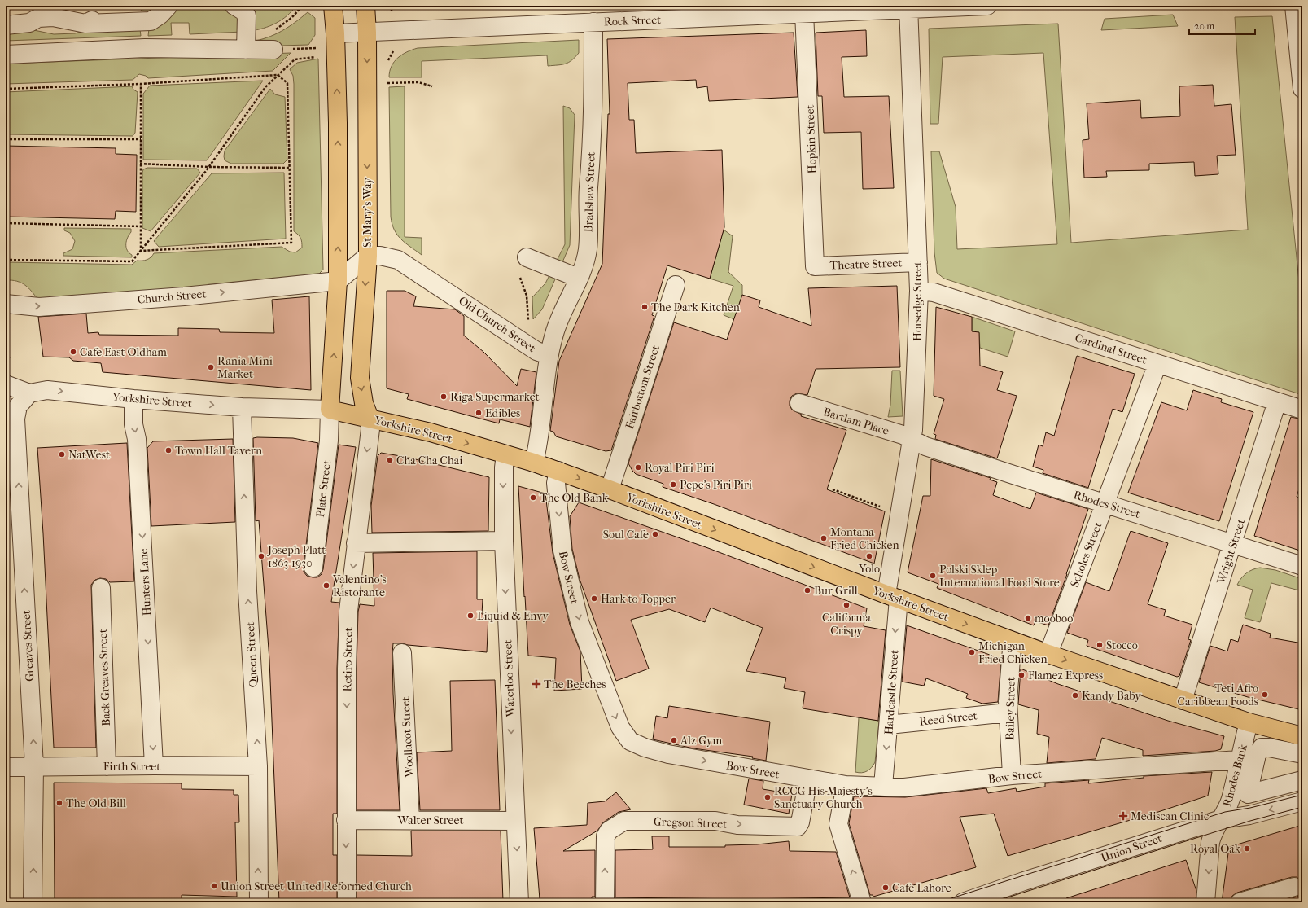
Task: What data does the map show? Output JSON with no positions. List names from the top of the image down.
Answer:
{
  "streets": {
    "main road": ["St Mary's Way", "Yorkshire Street"],
    "street": [
      "Rock Street",
      "Hopkin Street",
      "Bradshaw Street",
      "Theatre Street",
      "Church Street",
      "Horsedge Street",
      "Old Church Street",
      "Cardinal Street",
      "Fairbottom Street",
      "Bartlam Place",
      "Plate Street",
      "Rhodes Street",
      "Wright Street",
      "Scholes Street",
      "Bow Street",
      "Hunters Lane",
      "Greaves Street",
      "Queen Street",
      "Retiro Street",
      "Back Greaves Street",
      "Waterloo Street",
      "Hardcastle Street",
      "Bailey Street",
      "Reed Street",
      "Woollacot Street",
      "Firth Street",
      "Rhodes Bank",
      "Walter Street",
      "Gregson Street",
      "Union Street"
    ]
  },
  "crossings": [
    ["Rock Street", "Hopkin Street"],
    ["Rock Street", "Bradshaw Street"],
    ["Rock Street", "St Mary's Way"],
    ["Rock Street", "Horsedge Street"],
    ["Hopkin Street", "Theatre Street"],
    ["Bradshaw Street", "Old Church Street"],
    ["St Mary's Way", "Old Church Street"],
    ["St Mary's Way", "Yorkshire Street"],
    ["St Mary's Way", "Retiro Street"],
    ["Theatre Street", "Horsedge Street"],
    ["Horsedge Street", "Cardinal Street"],
    ["Horsedge Street", "Yorkshire Street"],
    ["Horsedge Street", "Bartlam Place"],
    ["Horsedge Street", "Rhodes Street"],
    ["Horsedge Street", "Hardcastle Street"],
    ["Old Church Street", "Yorkshire Street"],
    ["Cardinal Street", "Wright Street"],
    ["Cardinal Street", "Scholes Street"],
    ["Fairbottom Street", "Yorkshire Street"],
    ["Yorkshire Street", "Plate Street"],
    ["Yorkshire Street", "Wright Street"],
    ["Yorkshire Street", "Scholes Street"],
    ["Yorkshire Street", "Bow Street"],
    ["Yorkshire Street", "Hunters Lane"],
    ["Yorkshire Street", "Greaves Street"],
    ["Yorkshire Street", "Queen Street"],
    ["Yorkshire Street", "Retiro Street"],
    ["Yorkshire Street", "Waterloo Street"],
    ["Yorkshire Street", "Hardcastle Street"],
    ["Yorkshire Street", "Bailey Street"],
    ["Yorkshire Street", "Rhodes Bank"],
    ["Bartlam Place", "Rhodes Street"],
    ["Rhodes Street", "Wright Street"],
    ["Rhodes Street", "Scholes Street"],
    ["Bow Street", "Hardcastle Street"],
    ["Bow Street", "Bailey Street"],
    ["Bow Street", "Rhodes Bank"],
    ["Bow Street", "Gregson Street"],
    ["Hunters Lane", "Firth Street"],
    ["Greaves Street", "Firth Street"],
    ["Queen Street", "Firth Street"],
    ["Retiro Street", "Walter Street"],
    ["Back Greaves Street", "Firth Street"],
    ["Waterloo Street", "Walter Street"],
    ["Hardcastle Street", "Reed Street"],
    ["Bailey Street", "Reed Street"],
    ["Woollacot Street", "Walter Street"],
    ["Rhodes Bank", "Union Street"]
  ],
  "one_way": [
    "Church Street",
    "Yorkshire Street",
    "Bow Street",
    "Hunters Lane",
    "Greaves Street",
    "Queen Street",
    "Retiro Street",
    "Waterloo Street",
    "Hardcastle Street",
    "Rhodes Bank"
  ],
  "places": {
    "other": [
      "The Dark Kitchen",
      "Cafe East Oldham",
      "Rania Mini Market",
      "Riga Supermarket",
      "Edibles",
      "Town Hall Tavern",
      "NatWest",
      "Cha Cha Chai",
      "Royal Piri Piri",
      "Pepe's Piri Piri",
      "The Old Bank",
      "Soul Cafe",
      "Montana Fried Chicken",
      "Joseph Platt 1863-1930",
      "Yolo",
      "Polski Sklep International Food Store",
      "Valentino's Ristorante",
      "Bur Grill",
      "Hark to Topper",
      "California Crispy",
      "Liquid & Envy",
      "mooboo",
      "Stocco",
      "Michigan Fried Chicken",
      "Flamez Express",
      "Teti Afro Caribbean Foods",
      "Kandy Baby",
      "Alz Gym",
      "RCCG His Majesty's Sanctuary Church",
      "The Old Bill",
      "Royal Oak",
      "Union Street United Reformed Church",
      "Cafe Lahore"
    ],
    "health": ["The Beeches", "Mediscan Clinic"]
  },
  "scale_bar": "20 m"
}
